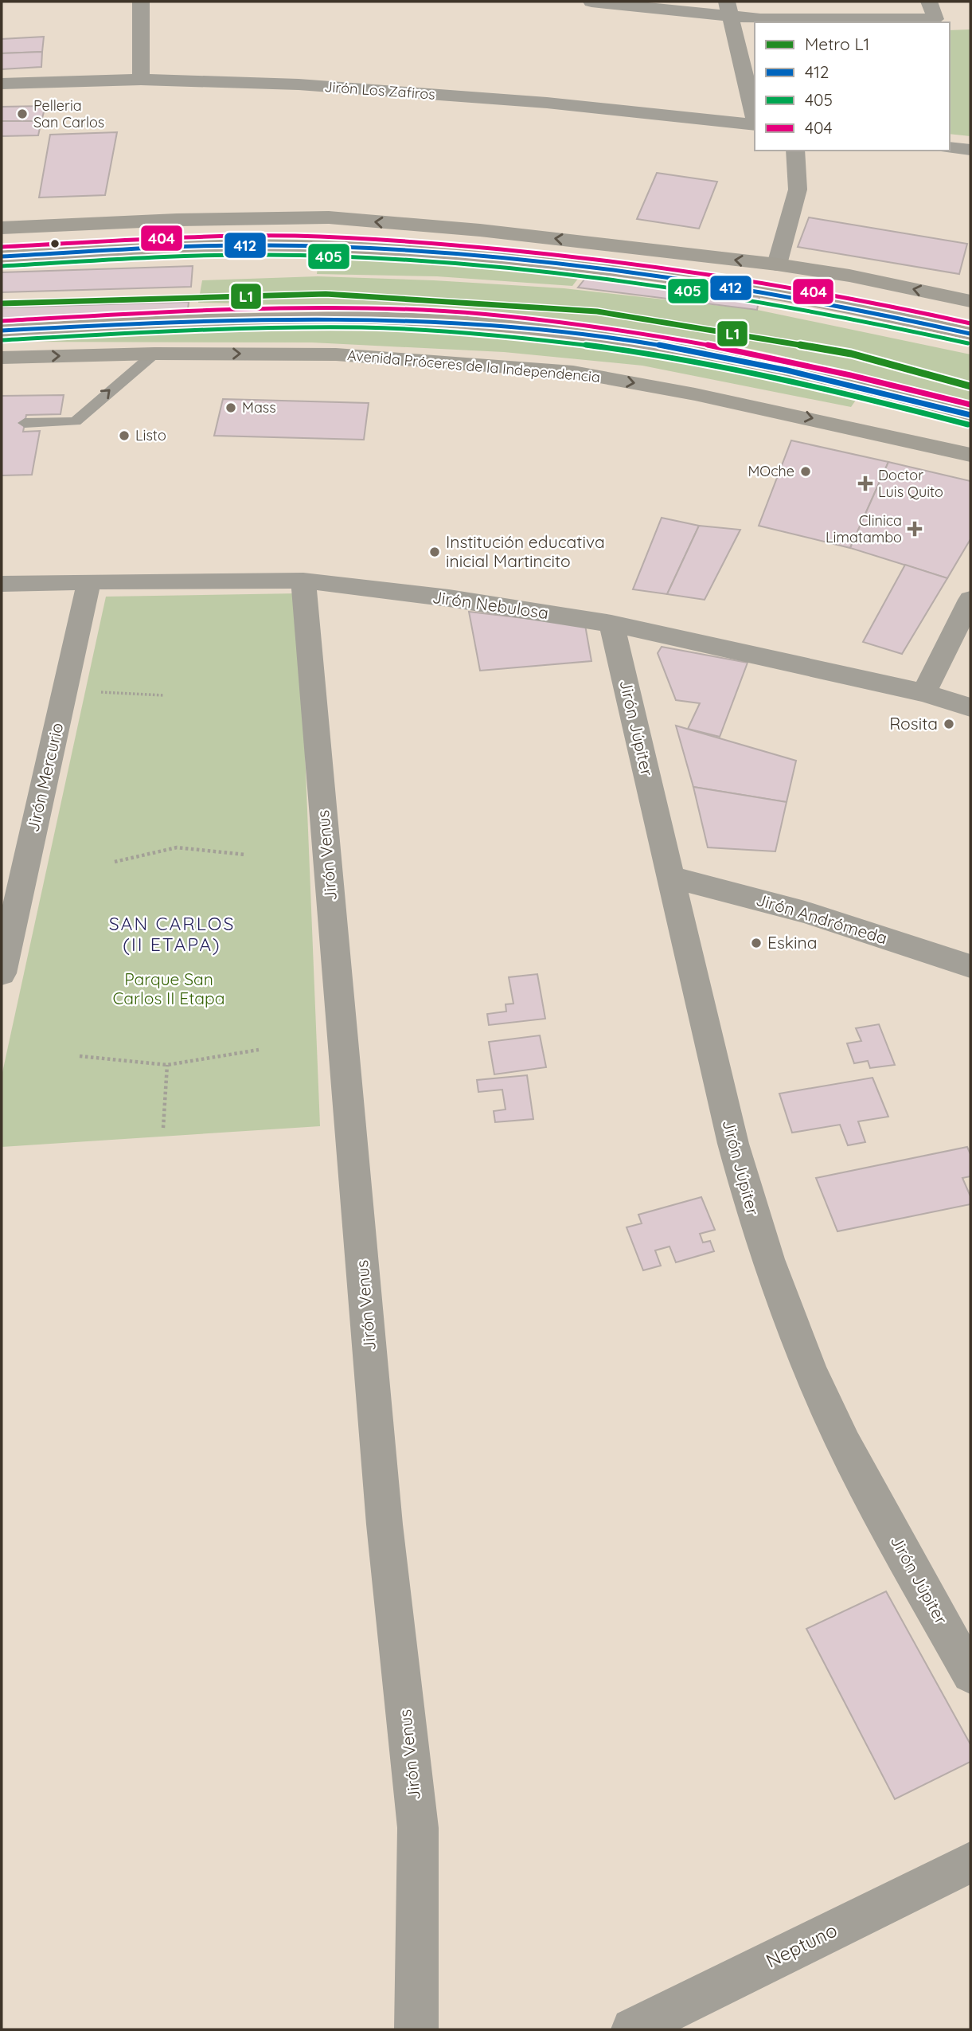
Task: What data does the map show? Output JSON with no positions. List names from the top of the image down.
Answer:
{
  "streets": {
    "main road": ["Avenida Próceres de la Independencia"],
    "street": [
      "Jirón Los Zafiros",
      "Jirón Nebulosa",
      "Jirón Júpiter",
      "Jirón Mercurio",
      "Jirón Venus",
      "Jirón Andrómeda",
      "Neptuno"
    ]
  },
  "crossings": [
    ["Jirón Nebulosa", "Jirón Júpiter"],
    ["Jirón Nebulosa", "Jirón Mercurio"],
    ["Jirón Nebulosa", "Jirón Venus"],
    ["Jirón Júpiter", "Jirón Andrómeda"]
  ],
  "districts": ["SAN CARLOS (II ETAPA)"],
  "parks": ["Parque San Carlos II Etapa"],
  "places": {
    "other": [
      "Pelleria San Carlos",
      "Mass",
      "Listo",
      "MOche",
      "Institución educativa inicial Martincito",
      "Rosita",
      "Eskina"
    ],
    "health": ["Doctor Luis Quito", "Clinica Limatambo"]
  },
  "lines": [
    "transit line 404",
    "transit line 412",
    "transit line 405",
    "metro line L1"
  ],
  "legend": [
    "Metro L1",
    "412",
    "405",
    "404"
  ]
}
